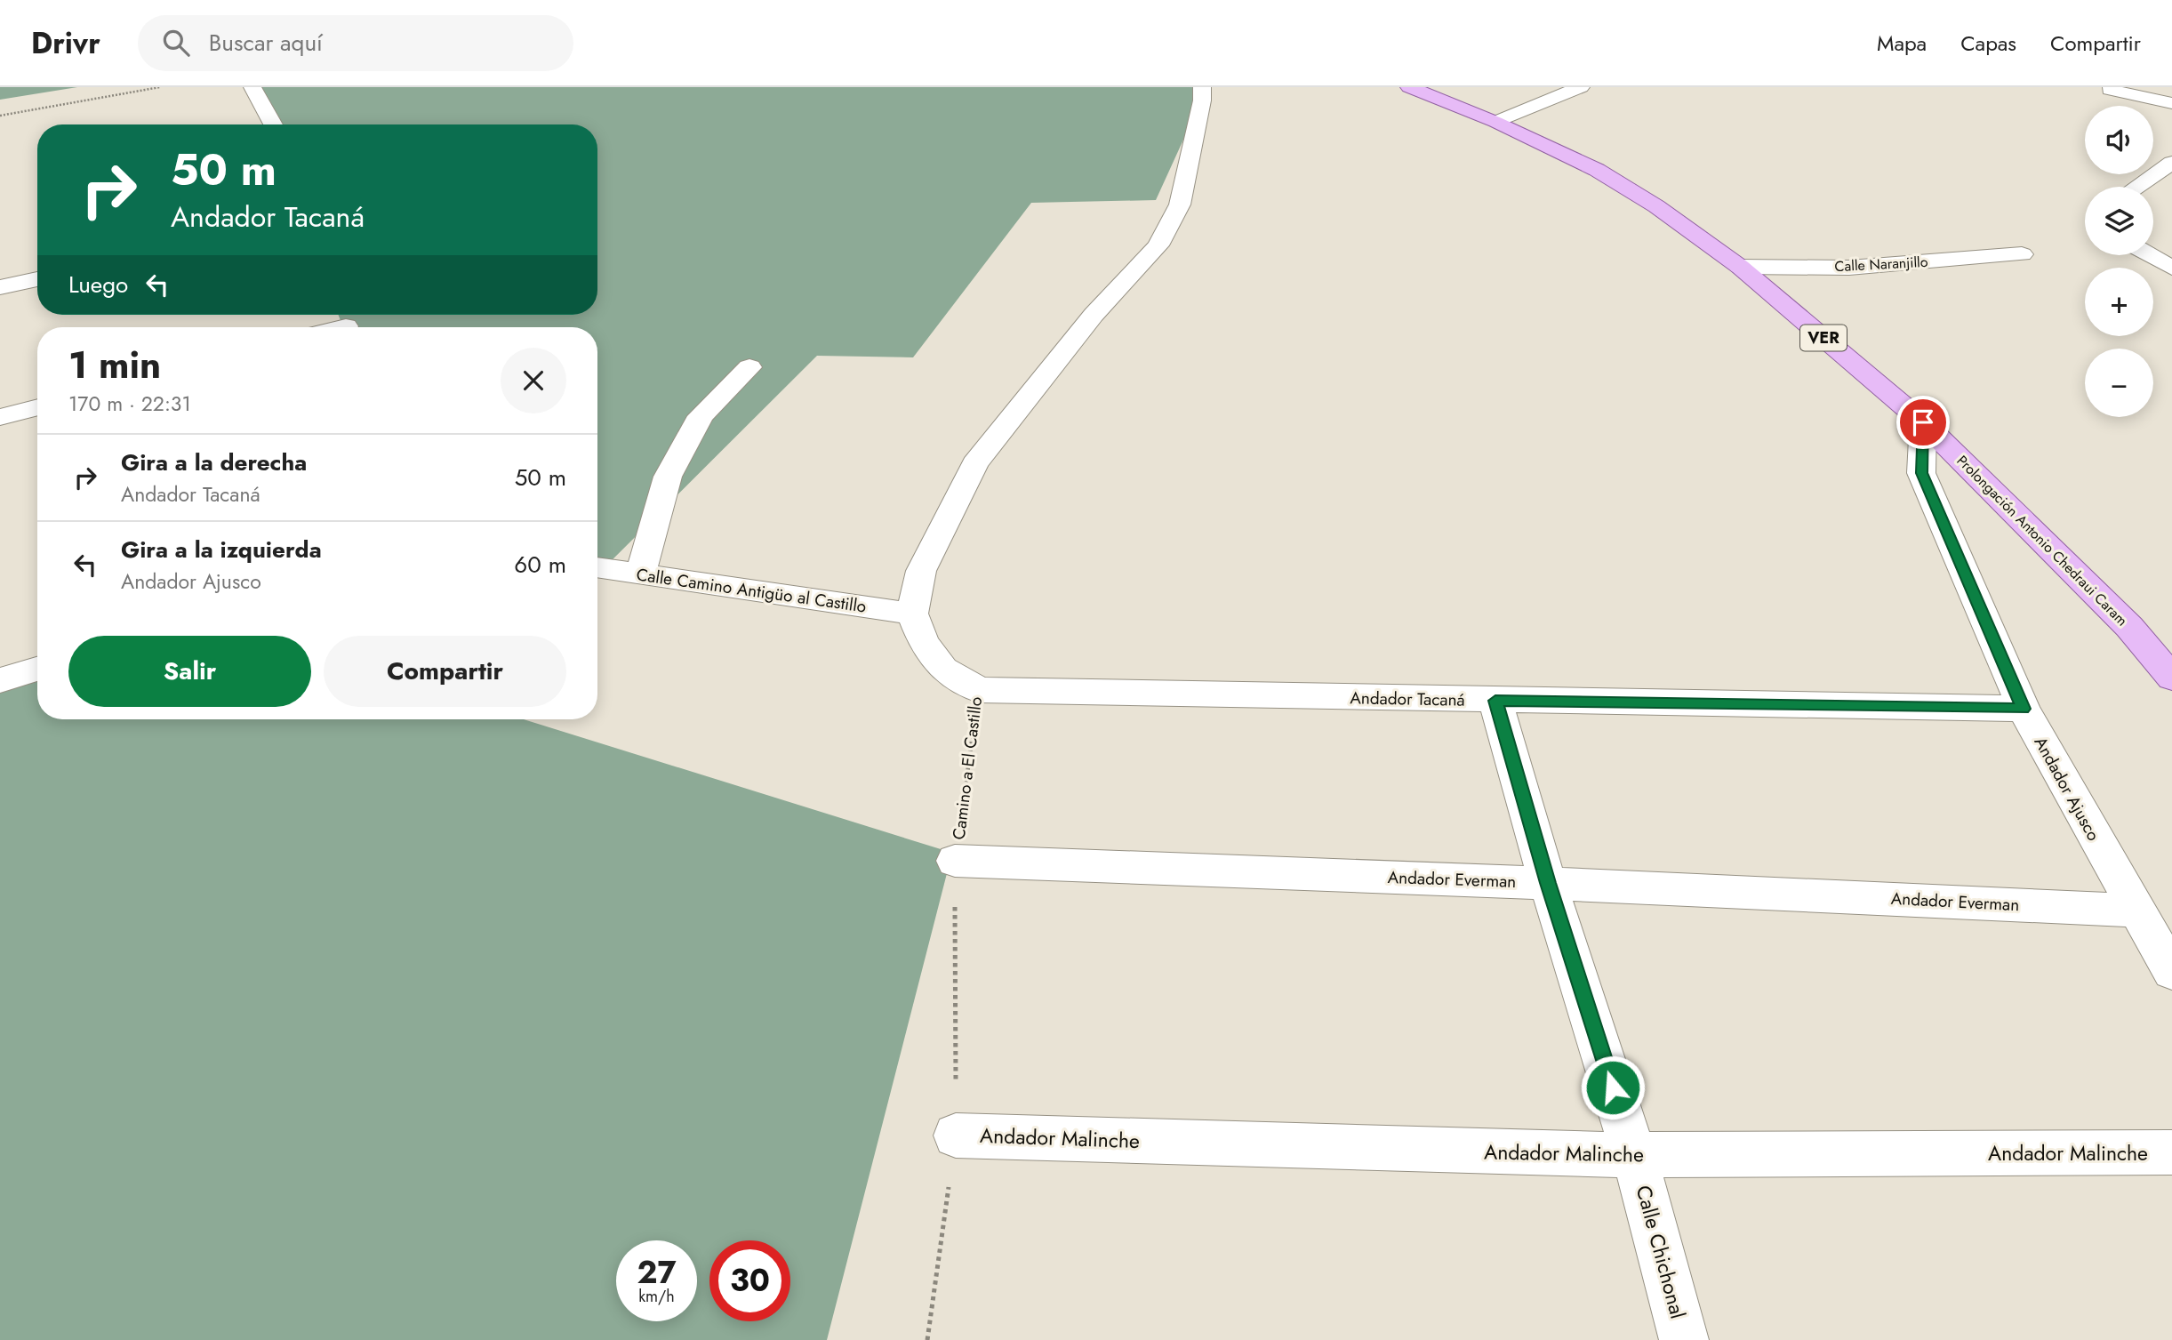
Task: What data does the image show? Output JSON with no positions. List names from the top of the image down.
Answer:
{
  "streets": {
    "main road": ["VER", "Prolongación Antonio Chedraui Caram"],
    "street": [
      "Calle Naranjillo",
      "Calle Camino Antigüo al Castillo",
      "Andador Tacaná",
      "Camino a El Castillo",
      "Andador Ajusco",
      "Andador Everman",
      "Andador Malinche",
      "Calle Chichonal"
    ]
  },
  "crossings": [
    ["Calle Naranjillo", "Prolongación Antonio Chedraui Caram"],
    ["Prolongación Antonio Chedraui Caram", "Andador Ajusco"],
    ["Calle Camino Antigüo al Castillo", "Camino a El Castillo"],
    ["Andador Tacaná", "Camino a El Castillo"],
    ["Andador Tacaná", "Andador Ajusco"],
    ["Andador Tacaná", "Calle Chichonal"],
    ["Camino a El Castillo", "Andador Everman"],
    ["Camino a El Castillo", "Andador Malinche"],
    ["Andador Ajusco", "Andador Everman"],
    ["Andador Everman", "Calle Chichonal"],
    ["Andador Malinche", "Calle Chichonal"]
  ],
  "page": {
    "header": "Drivr",
    "search": "Buscar aquí",
    "nav": ["Mapa", "Capas", "Compartir"],
    "map_buttons": ["+", "−"],
    "turn": ["50 m", "Andador Tacaná"],
    "then": "Luego",
    "heading": ["1 min", "170 m · 22:31"],
    "list": [
      {
        "name": "Gira a la derecha",
        "note": "Andador Tacaná",
        "value": "50 m"
      },
      {
        "name": "Gira a la izquierda",
        "note": "Andador Ajusco",
        "value": "60 m"
      }
    ],
    "buttons": ["Salir", "Compartir"],
    "speed": "27 km/h",
    "limit": "30"
  }
}
